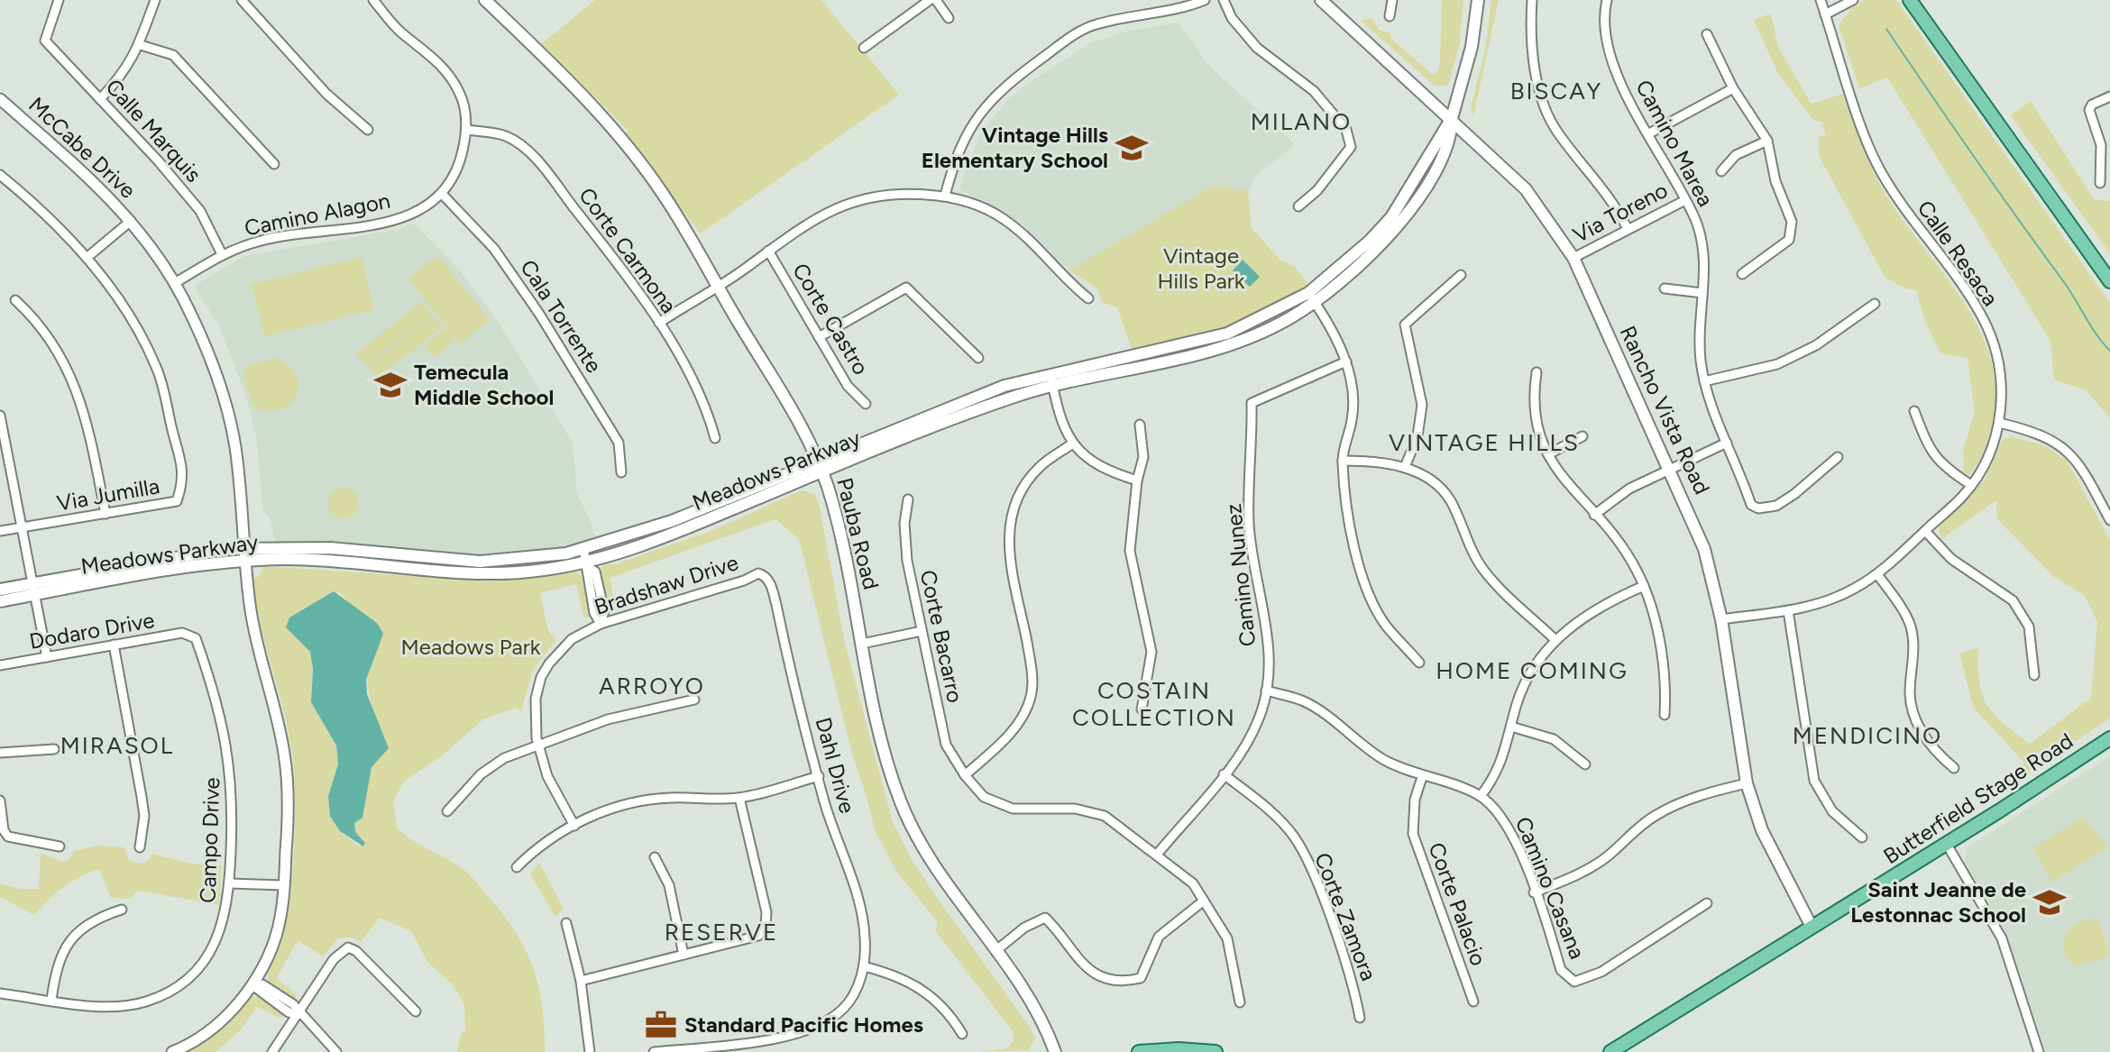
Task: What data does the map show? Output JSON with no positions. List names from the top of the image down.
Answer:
{
  "streets": {
    "main road": [
      "Rancho Vista Road",
      "Meadows Parkway",
      "Pauba Road",
      "Butterfield Stage Road"
    ],
    "street": [
      "Calle Marquis",
      "Camino Marea",
      "McCabe Drive",
      "Via Toreno",
      "Camino Alagon",
      "Corte Carmona",
      "Calle Resaca",
      "Cala Torrente",
      "Corte Castro",
      "Via Jumilla",
      "Camino Nunez",
      "Bradshaw Drive",
      "Dodaro Drive",
      "Corte Bacarro",
      "Dahl Drive",
      "Campo Drive",
      "Camino Casana",
      "Corte Palacio",
      "Corte Zamora"
    ]
  },
  "crossings": [
    ["Calle Marquis", "Camino Alagon"],
    ["Camino Marea", "Via Toreno"],
    ["McCabe Drive", "Camino Alagon"],
    ["McCabe Drive", "Meadows Parkway"],
    ["Via Toreno", "Rancho Vista Road"],
    ["Camino Alagon", "Corte Carmona"],
    ["Camino Alagon", "Cala Torrente"],
    ["Calle Resaca", "Rancho Vista Road"],
    ["Rancho Vista Road", "Meadows Parkway"],
    ["Rancho Vista Road", "Butterfield Stage Road"],
    ["Meadows Parkway", "Pauba Road"],
    ["Camino Nunez", "Corte Bacarro"],
    ["Camino Nunez", "Camino Casana"],
    ["Camino Nunez", "Corte Zamora"],
    ["Bradshaw Drive", "Dahl Drive"],
    ["Dodaro Drive", "Campo Drive"],
    ["Camino Casana", "Corte Palacio"]
  ],
  "districts": [
    "BISCAY",
    "MILANO",
    "VINTAGE HILLS",
    "HOME COMING",
    "ARROYO",
    "COSTAIN COLLECTION",
    "MENDICINO",
    "MIRASOL",
    "RESERVE"
  ],
  "parks": ["Vintage Hills Park", "Meadows Park"],
  "places": {
    "school or university": ["Vintage Hills Elementary School", "Temecula Middle School", "Saint Jeanne de Lestonnac School"],
    "office": ["Standard Pacific Homes"]
  }
}
